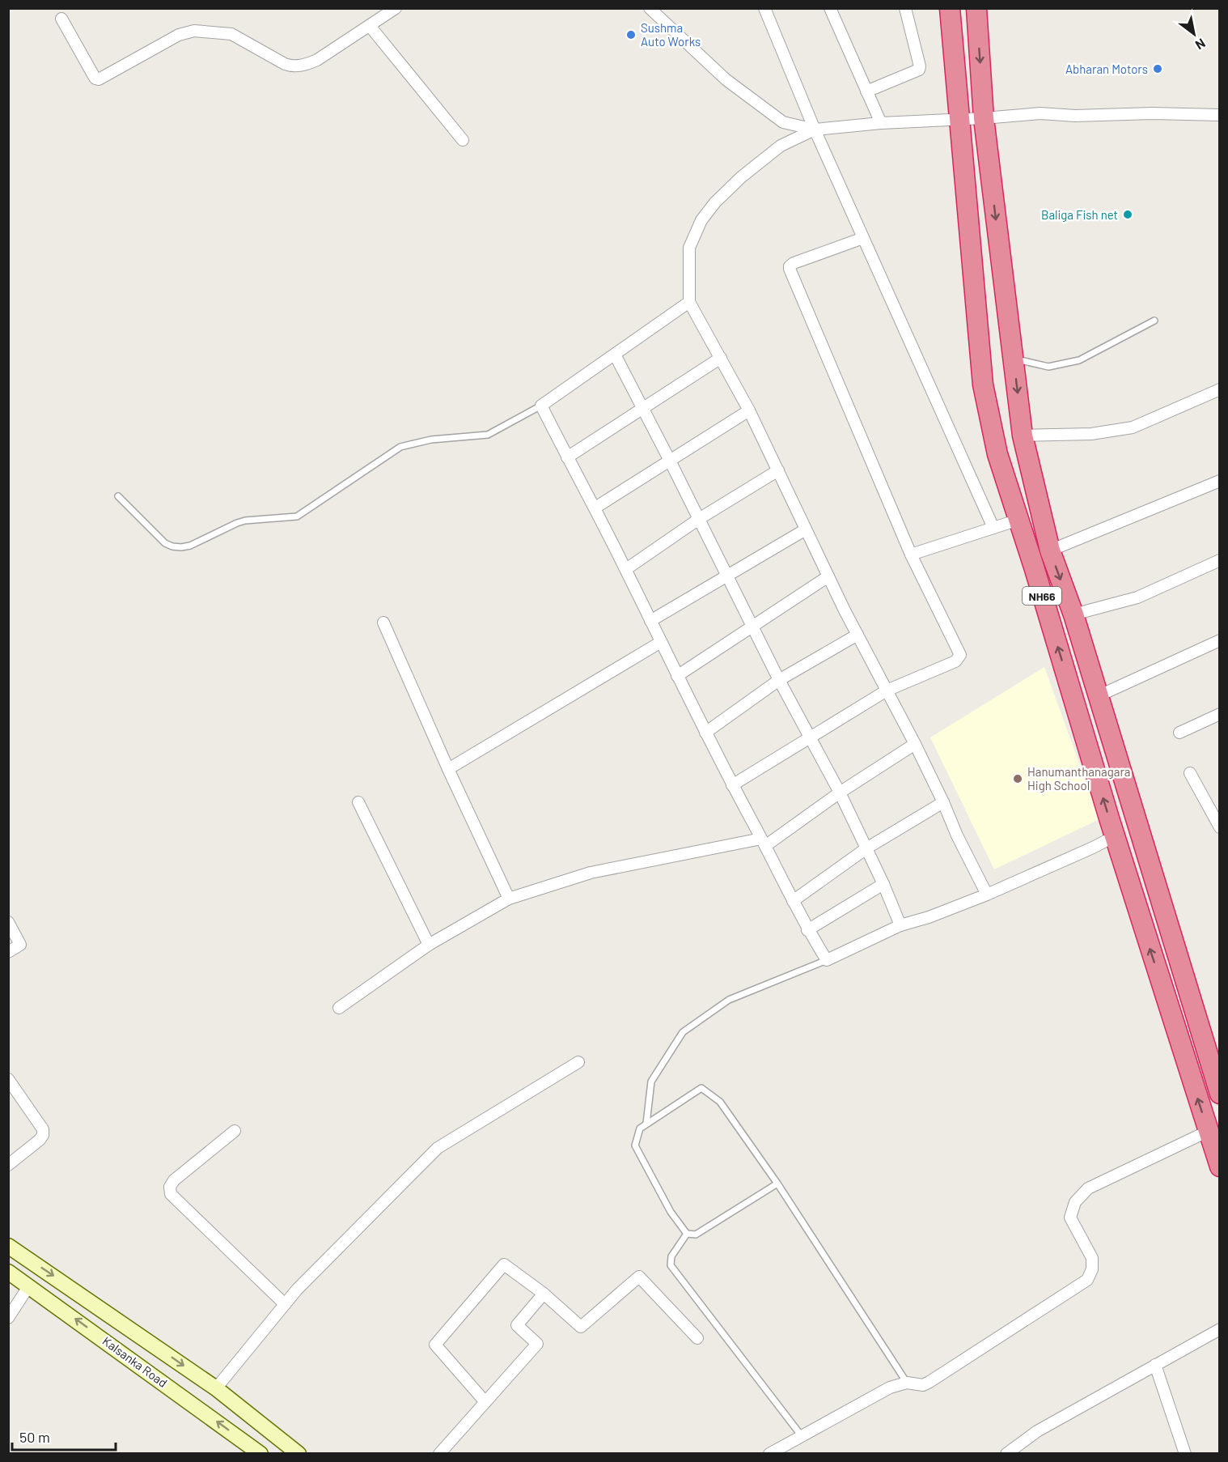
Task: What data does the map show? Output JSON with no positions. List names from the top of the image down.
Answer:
{
  "streets": {
    "highway": ["NH66"],
    "main road": ["Kalsanka Road"]
  },
  "places": [
    "Sushma Auto Works",
    "Abharan Motors",
    "Baliga Fish net",
    "Hanumanthanagara High School"
  ],
  "scale_bar": "50 m",
  "north": "bottom right"
}
